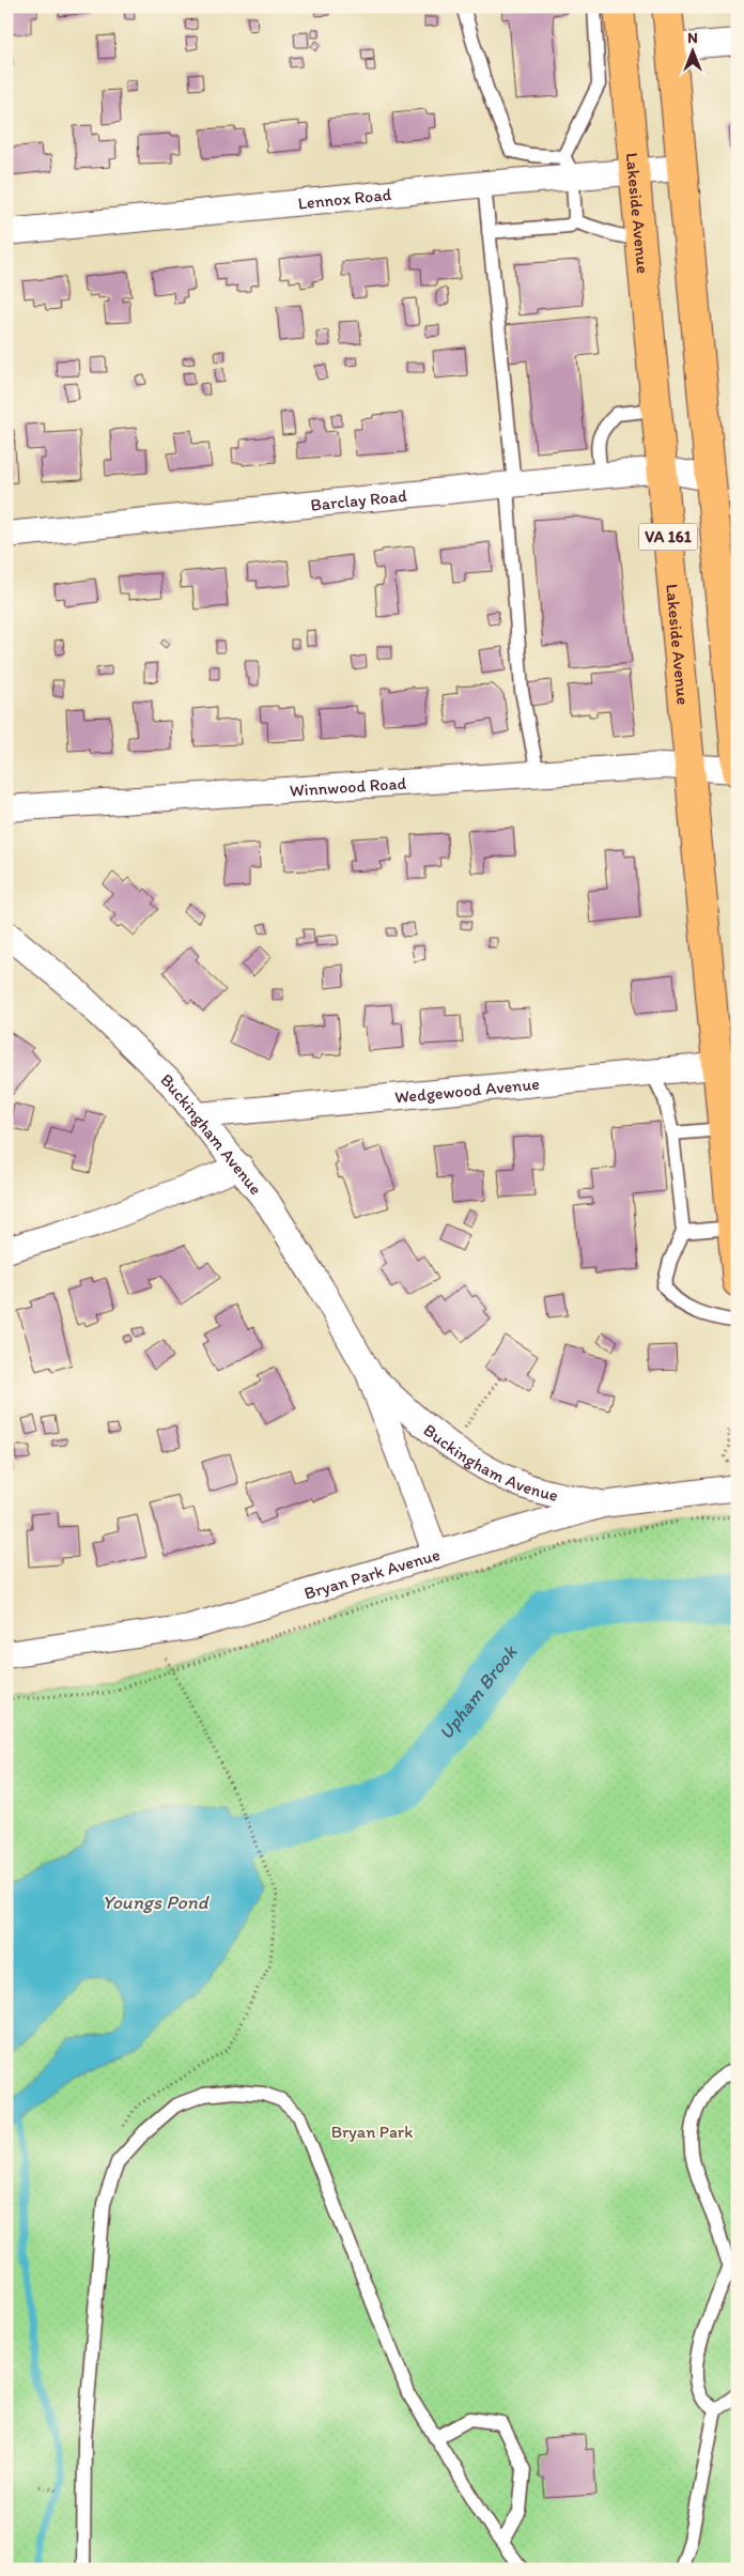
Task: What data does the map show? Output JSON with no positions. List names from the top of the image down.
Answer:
{
  "streets": {
    "main road": ["Lakeside Avenue", "VA 161"],
    "street": [
      "Lennox Road",
      "Barclay Road",
      "Winnwood Road",
      "Wedgewood Avenue",
      "Buckingham Avenue",
      "Bryan Park Avenue"
    ]
  },
  "crossings": [
    ["Lennox Road", "Lakeside Avenue"],
    ["Lennox Road", "VA 161"],
    ["Lakeside Avenue", "Barclay Road"],
    ["Lakeside Avenue", "Winnwood Road"],
    ["Lakeside Avenue", "Wedgewood Avenue"],
    ["Barclay Road", "VA 161"],
    ["VA 161", "Winnwood Road"],
    ["Wedgewood Avenue", "Buckingham Avenue"],
    ["Buckingham Avenue", "Bryan Park Avenue"]
  ],
  "water": ["Upham Brook", "Youngs Pond"],
  "parks": ["Bryan Park"],
  "north": "top"
}
